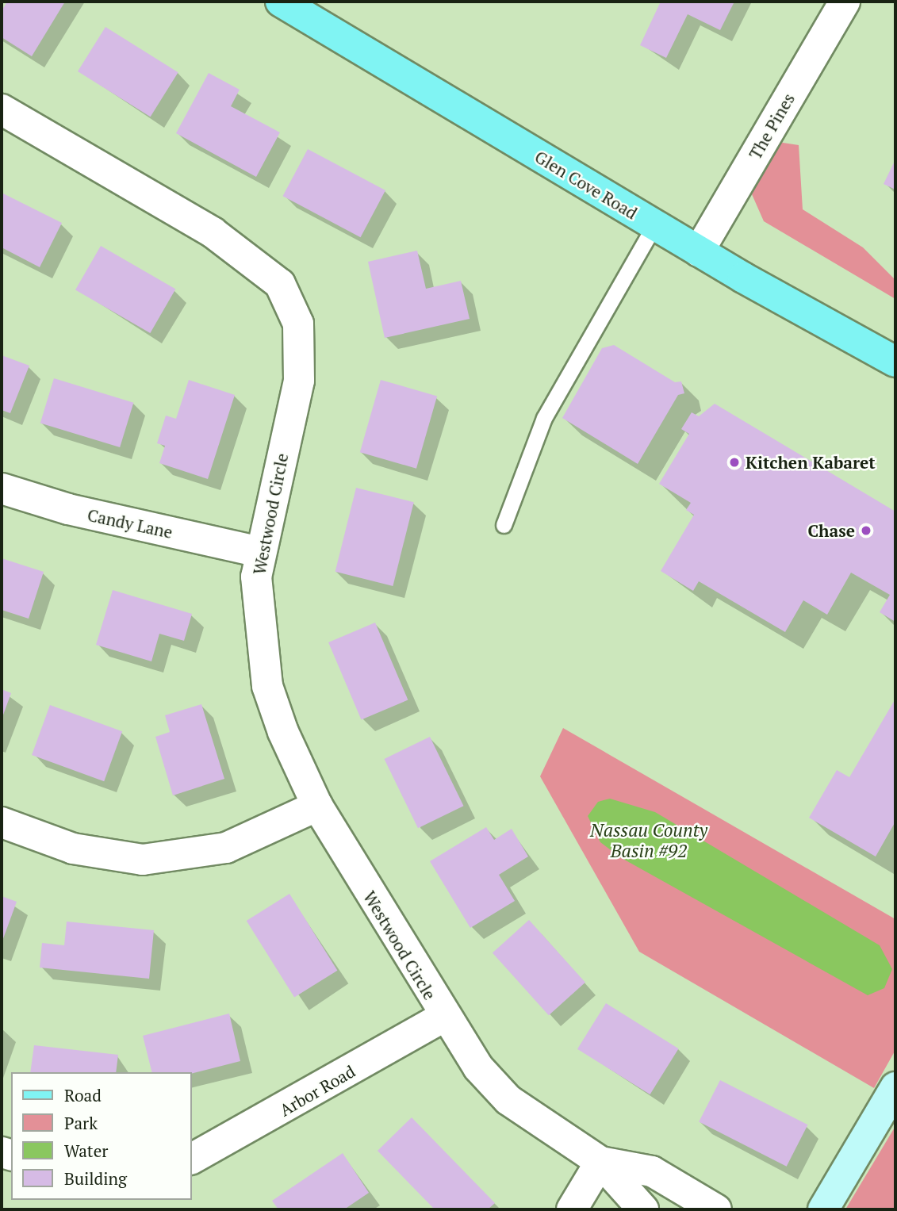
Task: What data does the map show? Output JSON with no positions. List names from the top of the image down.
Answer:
{
  "streets": {
    "main road": ["Glen Cove Road"],
    "street": [
      "The Pines",
      "Westwood Circle",
      "Candy Lane",
      "Arbor Road"
    ]
  },
  "crossings": [
    ["The Pines", "Glen Cove Road"],
    ["Westwood Circle", "Candy Lane"],
    ["Westwood Circle", "Arbor Road"]
  ],
  "water": ["Nassau County Basin #92"],
  "places": ["Kitchen Kabaret", "Chase"],
  "legend": [
    "Road",
    "Park",
    "Water",
    "Building"
  ]
}
